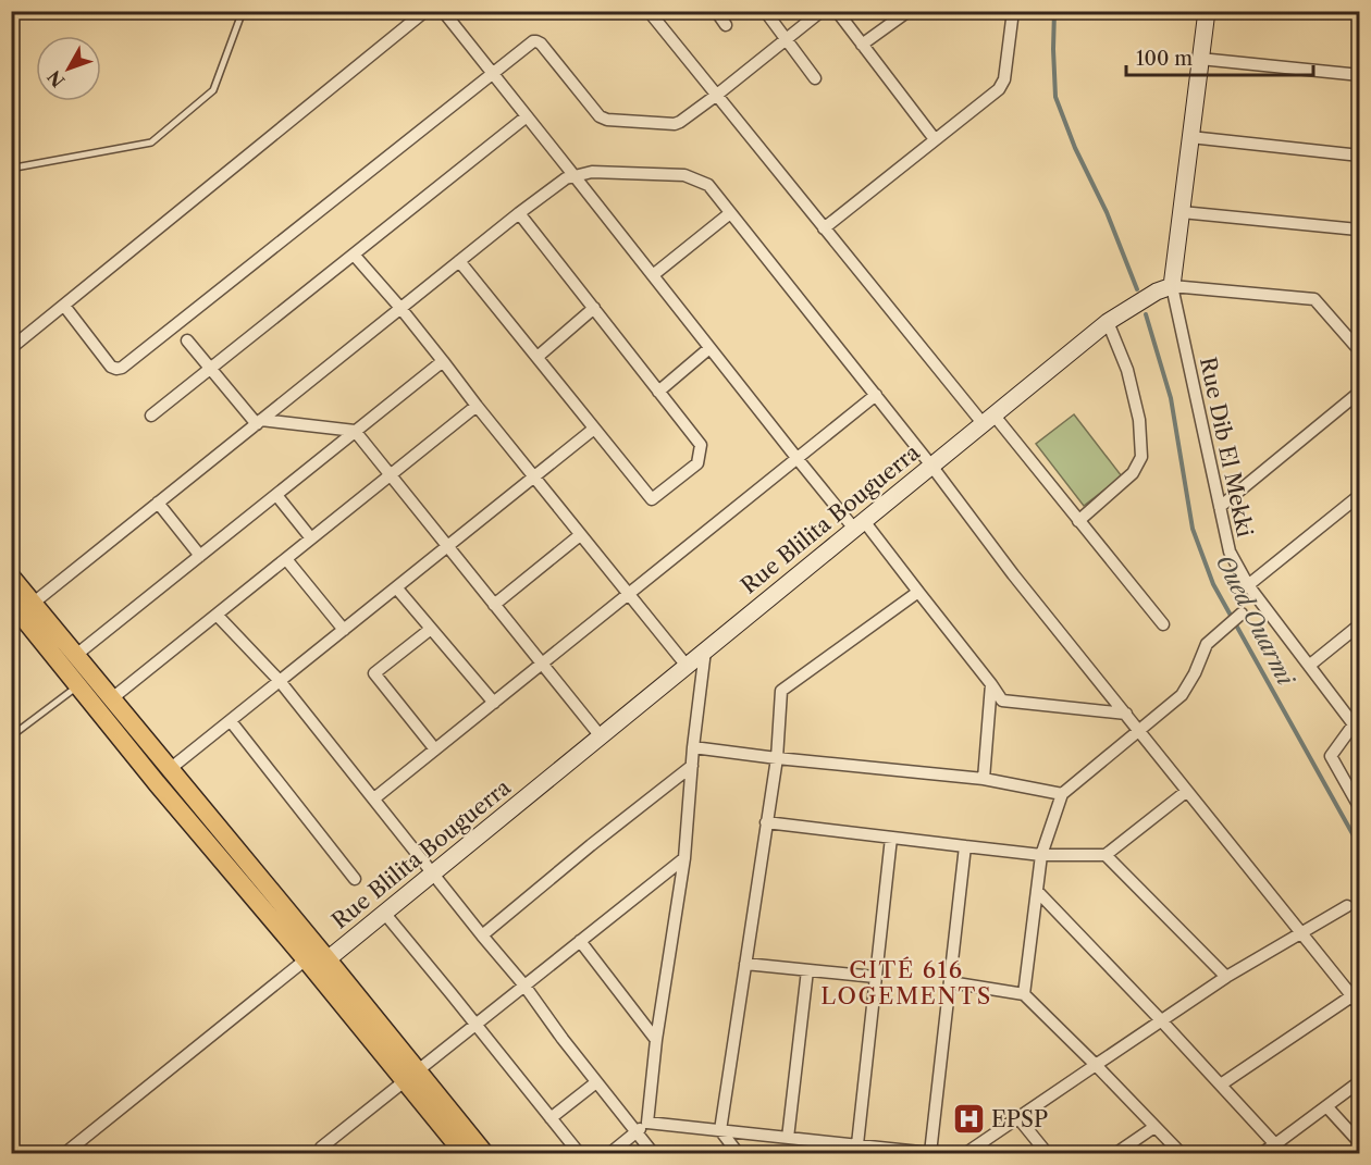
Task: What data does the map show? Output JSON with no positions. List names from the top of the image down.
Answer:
{
  "streets": {
    "street": ["Rue Dib El Mekki", "Rue Blilita Bouguerra"]
  },
  "crossings": [
    ["Rue Dib El Mekki", "Rue Blilita Bouguerra"]
  ],
  "districts": ["CITÉ 616 LOGEMENTS"],
  "water": ["Oued Ouarmi"],
  "places": {
    "hospital": ["EPSP"]
  },
  "scale_bar": "100 m",
  "north": "bottom left"
}
